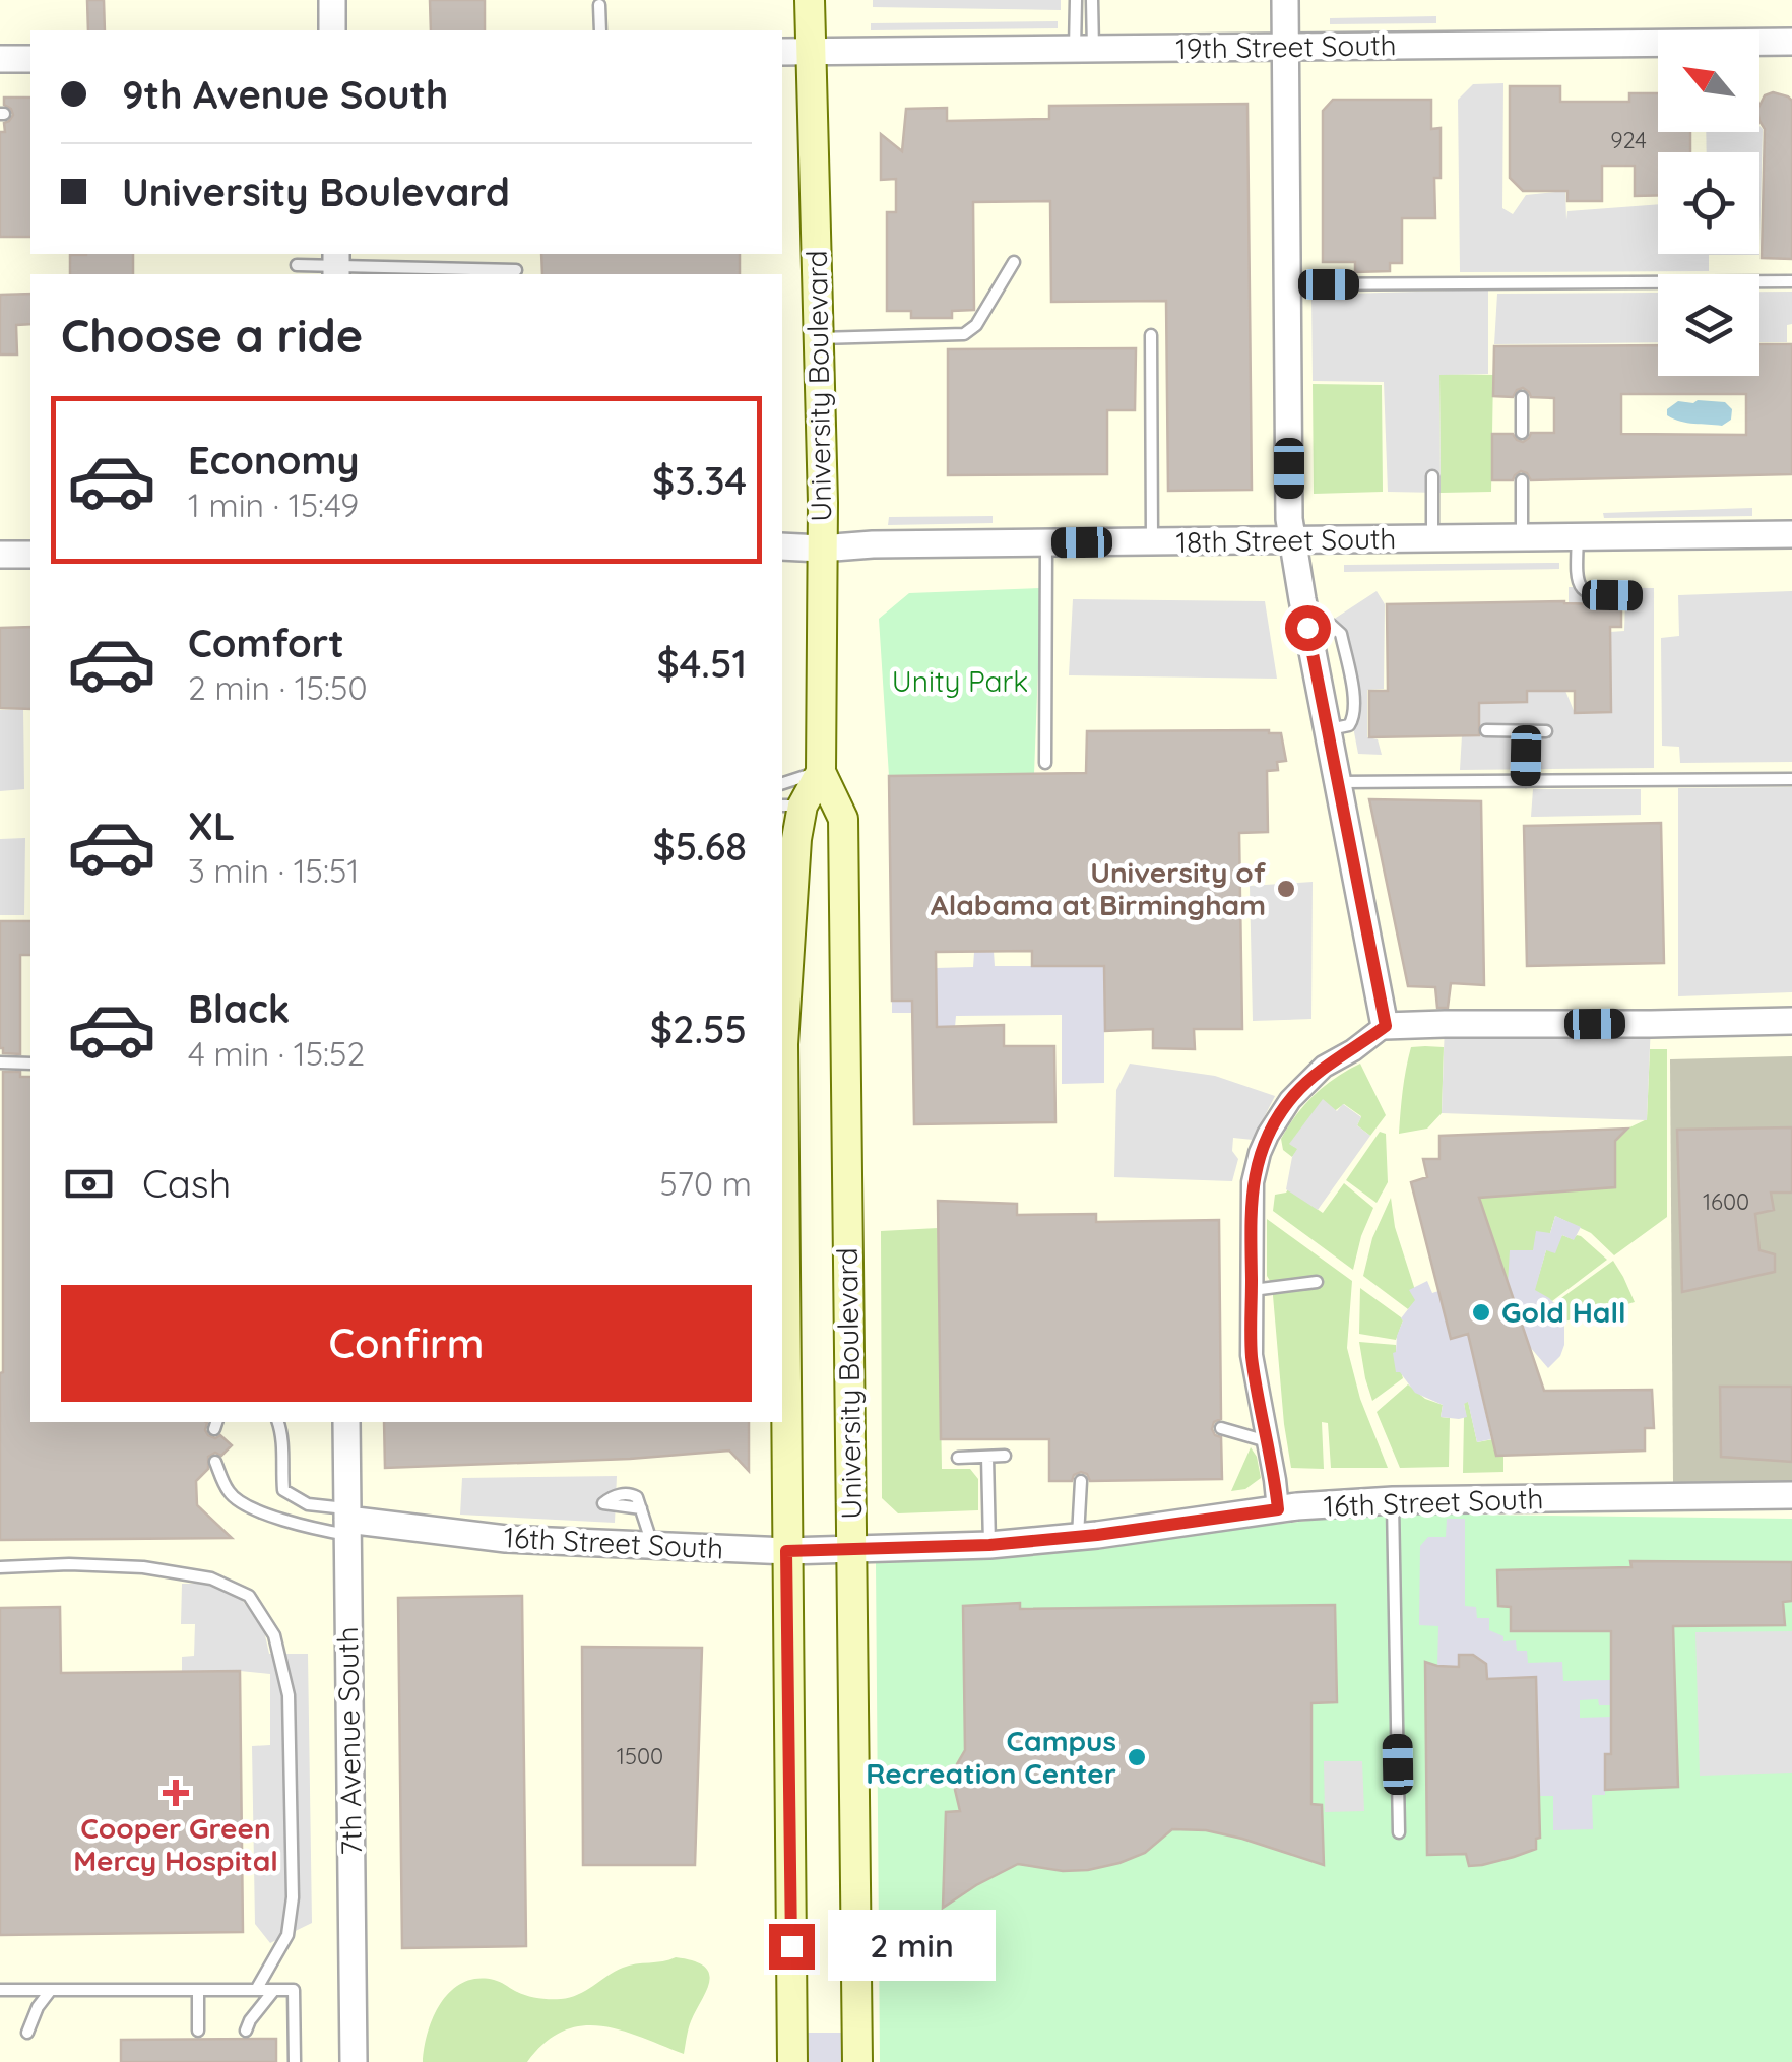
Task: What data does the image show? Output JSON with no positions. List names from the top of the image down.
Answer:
{
  "streets": {
    "main road": ["University Boulevard"],
    "street": [
      "19th Street South",
      "18th Street South",
      "16th Street South",
      "7th Avenue South"
    ]
  },
  "crossings": [
    ["19th Street South", "University Boulevard"],
    ["University Boulevard", "18th Street South"],
    ["University Boulevard", "16th Street South"],
    ["16th Street South", "7th Avenue South"]
  ],
  "parks": ["Unity Park"],
  "places": {
    "other": ["University of Alabama at Birmingham", "Gold Hall", "Campus Recreation Center"],
    "health": ["Cooper Green Mercy Hospital"]
  },
  "house_numbers": ["924", "1600", "1500"],
  "north": "top left",
  "page": {
    "banner": ["9th Avenue South", "University Boulevard"],
    "heading": "Choose a ride",
    "list": [
      {
        "name": "Economy",
        "note": "1 min · 15:49",
        "value": "$3.34"
      },
      {
        "name": "Comfort",
        "note": "2 min · 15:50",
        "value": "$4.51"
      },
      {
        "name": "XL",
        "note": "3 min · 15:51",
        "value": "$5.68"
      },
      {
        "name": "Black",
        "note": "4 min · 15:52",
        "value": "$2.55"
      }
    ],
    "pay": ["Cash", "570 m"],
    "buttons": "Confirm",
    "bubble": "2 min"
  }
}
